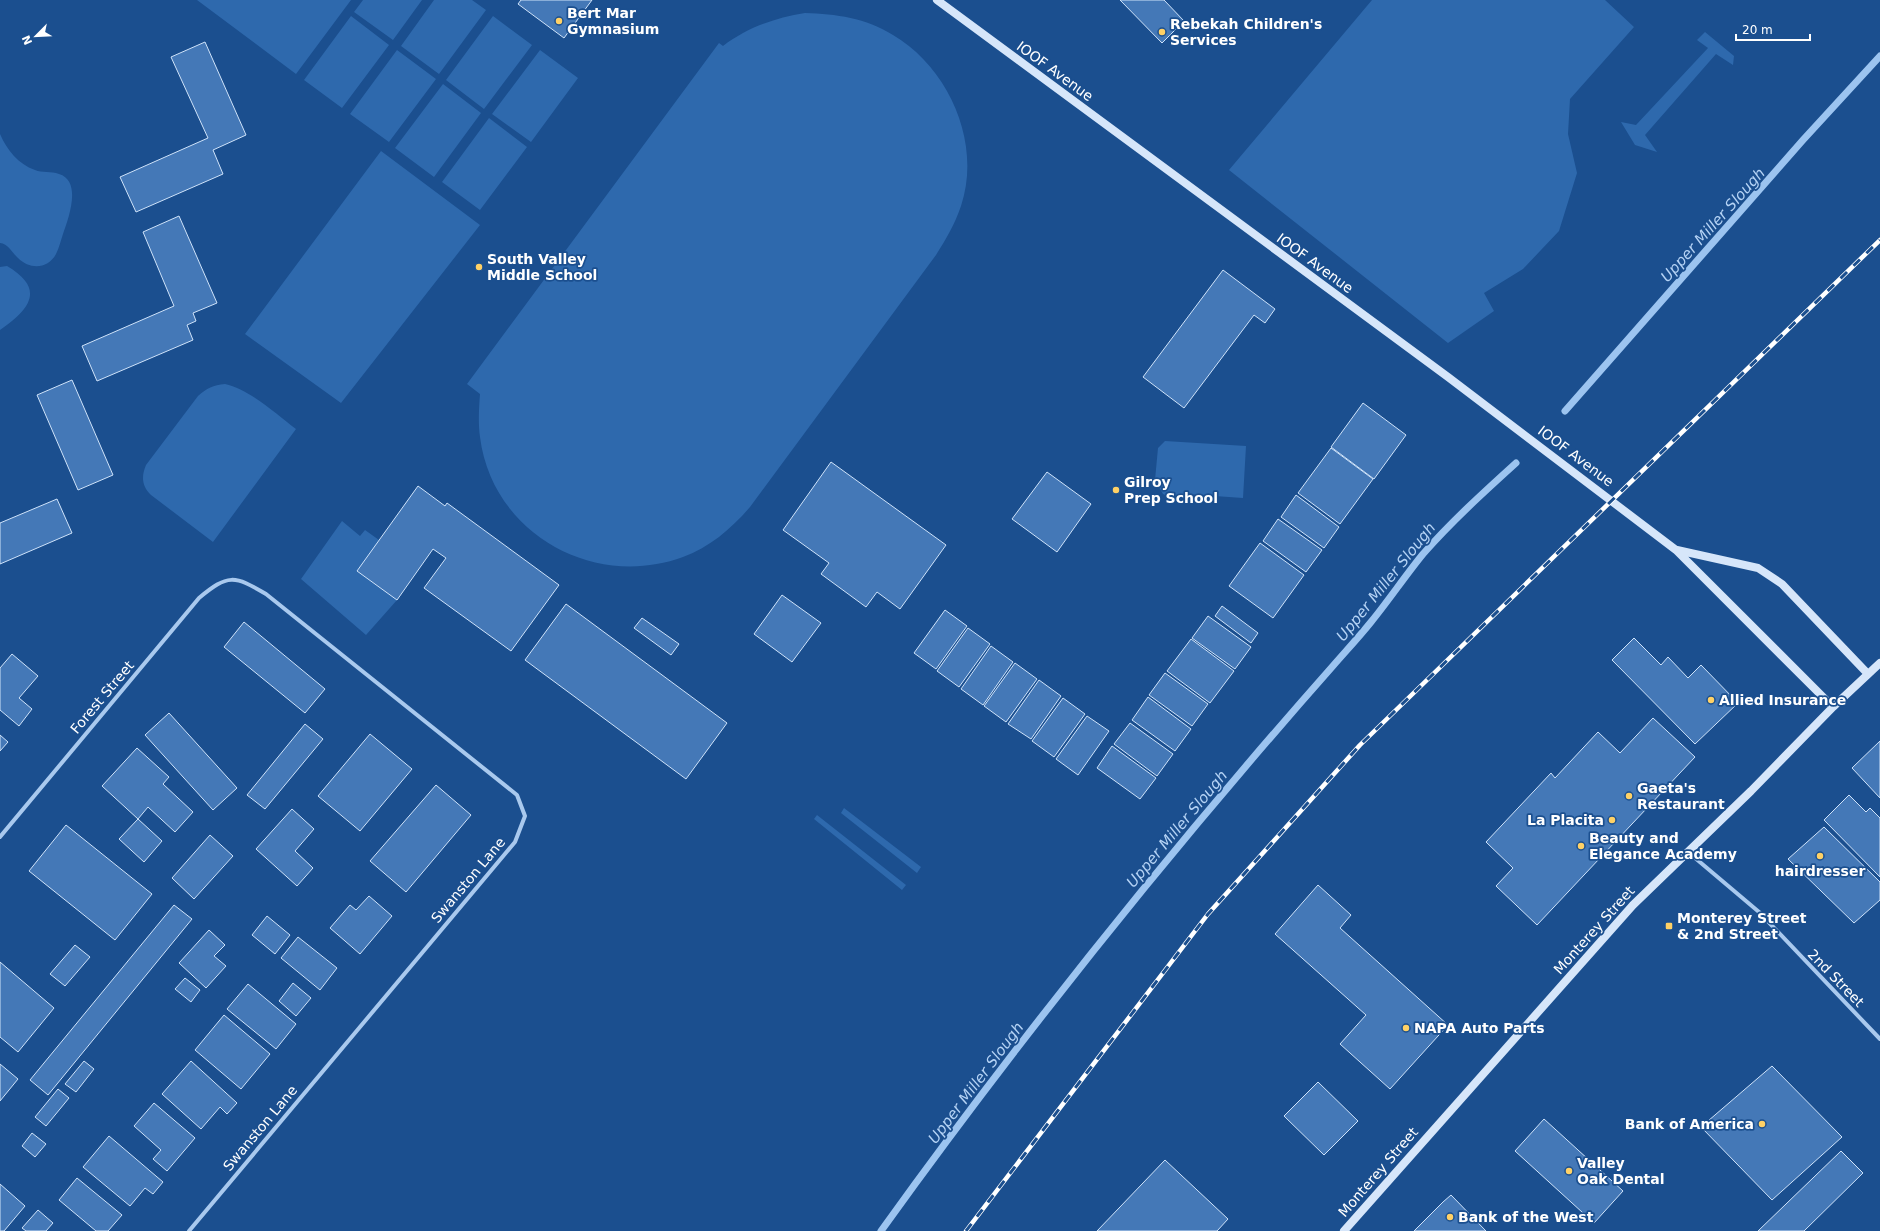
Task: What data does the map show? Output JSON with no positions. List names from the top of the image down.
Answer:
{
  "streets": {
    "street": [
      "IOOF Avenue",
      "Forest Street",
      "Swanston Lane",
      "Monterey Street",
      "2nd Street"
    ]
  },
  "crossings": [
    ["IOOF Avenue", "Monterey Street"],
    ["Forest Street", "Swanston Lane"],
    ["Monterey Street", "2nd Street"]
  ],
  "water": ["Upper Miller Slough"],
  "places": {
    "other": [
      "Bert Mar Gymnasium",
      "Rebekah Children's Services",
      "South Valley Middle School",
      "Gilroy Prep School",
      "Allied Insurance",
      "Gaeta's Restaurant",
      "La Placita",
      "Beauty and Elegance Academy",
      "hairdresser",
      "NAPA Auto Parts",
      "Bank of America",
      "Valley Oak Dental",
      "Bank of the West"
    ],
    "transit": ["Monterey Street & 2nd Street"]
  },
  "scale_bar": "20 m",
  "north": "bottom left"
}
